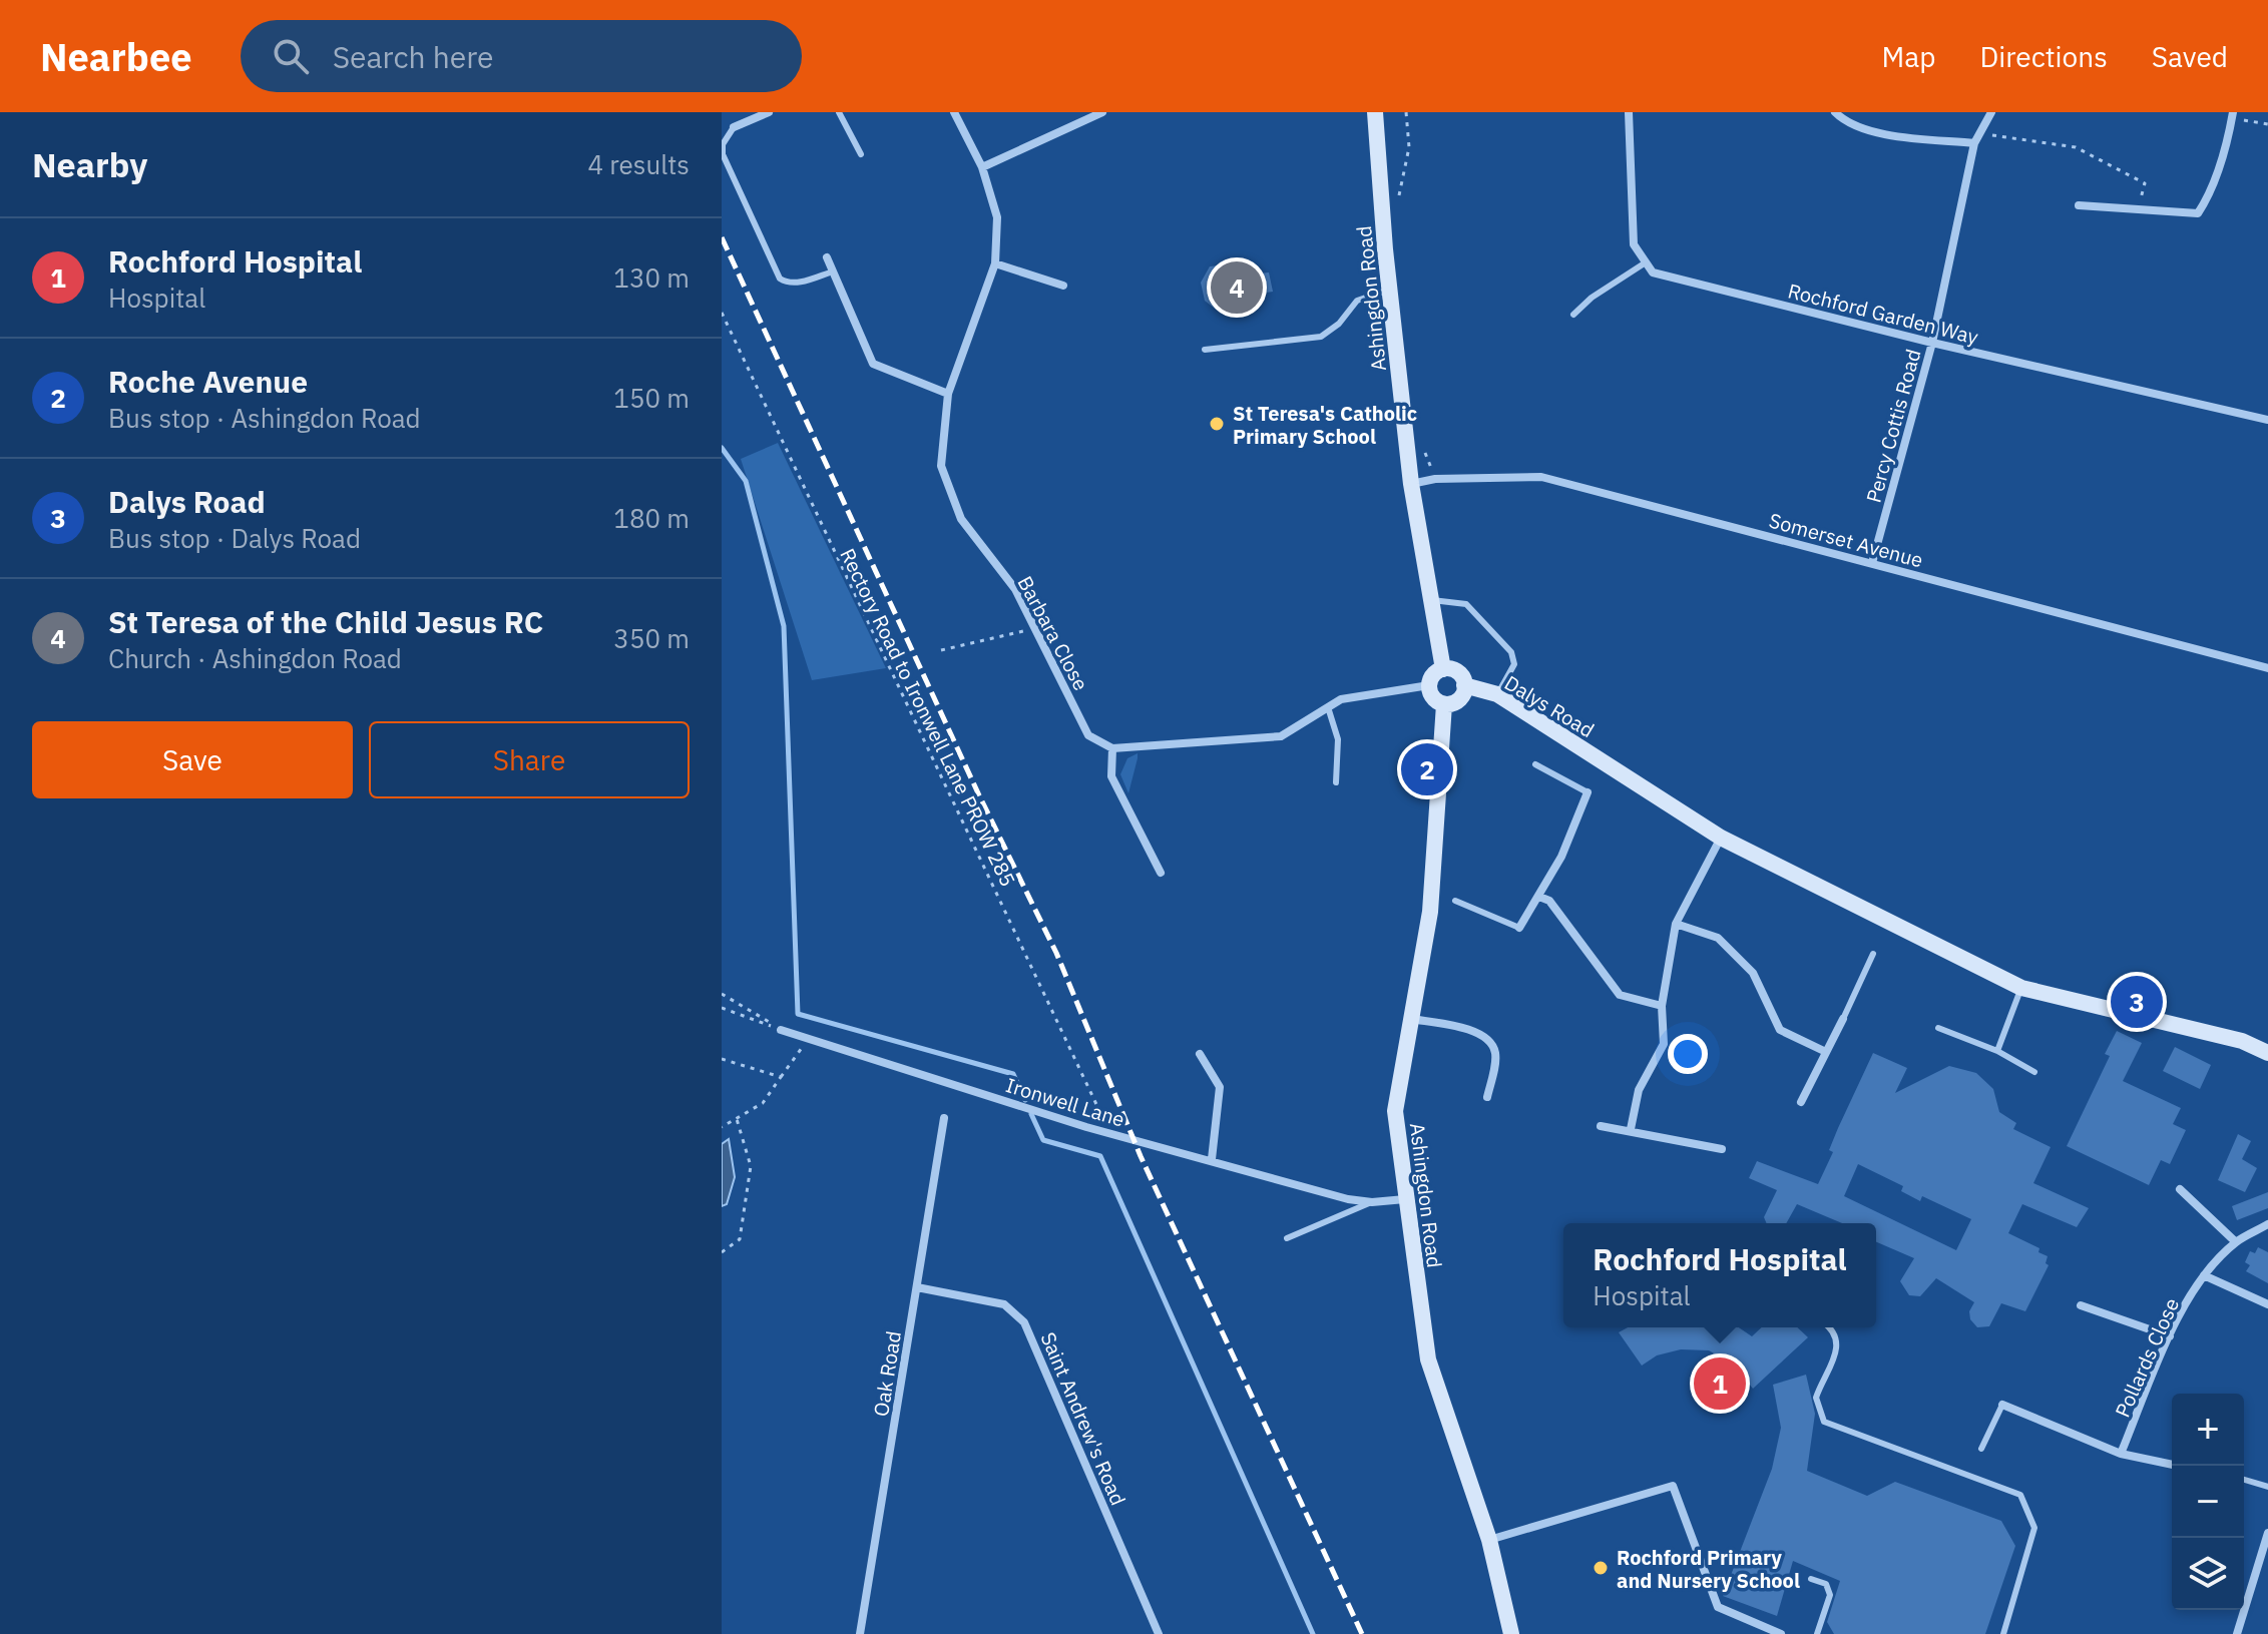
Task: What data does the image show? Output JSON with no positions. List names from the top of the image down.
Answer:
{
  "streets": {
    "street": [
      "Ashingdon Road",
      "Rochford Garden Way",
      "Percy Cottis Road",
      "Somerset Avenue",
      "Barbara Close",
      "Dalys Road",
      "Ironwell Lane",
      "Pollards Close",
      "Oak Road",
      "Saint Andrew's Road"
    ],
    "path": ["Rectory Road to Ironwell Lane PROW 285"]
  },
  "crossings": [
    ["Ashingdon Road", "Somerset Avenue"],
    ["Ashingdon Road", "Dalys Road"],
    ["Ashingdon Road", "Ironwell Lane"],
    ["Rochford Garden Way", "Percy Cottis Road"],
    ["Percy Cottis Road", "Somerset Avenue"],
    ["Rectory Road to Ironwell Lane PROW 285", "Ironwell Lane"],
    ["Oak Road", "Saint Andrew's Road"]
  ],
  "places": ["St Teresa's Catholic Primary School", "Rochford Primary and Nursery School"],
  "page": {
    "header": "Nearbee",
    "search": "Search here",
    "nav": ["Map", "Directions", "Saved"],
    "heading": ["Nearby", "4 results"],
    "list": [
      {
        "mark": "1",
        "name": "Rochford Hospital",
        "note": "Hospital",
        "value": "130 m"
      },
      {
        "mark": "2",
        "name": "Roche Avenue",
        "note": "Bus stop · Ashingdon Road",
        "value": "150 m"
      },
      {
        "mark": "3",
        "name": "Dalys Road",
        "note": "Bus stop · Dalys Road",
        "value": "180 m"
      },
      {
        "mark": "4",
        "name": "St Teresa of the Child Jesus RC",
        "note": "Church · Ashingdon Road",
        "value": "350 m"
      }
    ],
    "pins": [
      "4",
      "2",
      "3",
      "1"
    ],
    "buttons": ["Save", "Share"],
    "popup": ["Rochford Hospital", "Hospital"],
    "map_buttons": ["+", "−"]
  }
}
